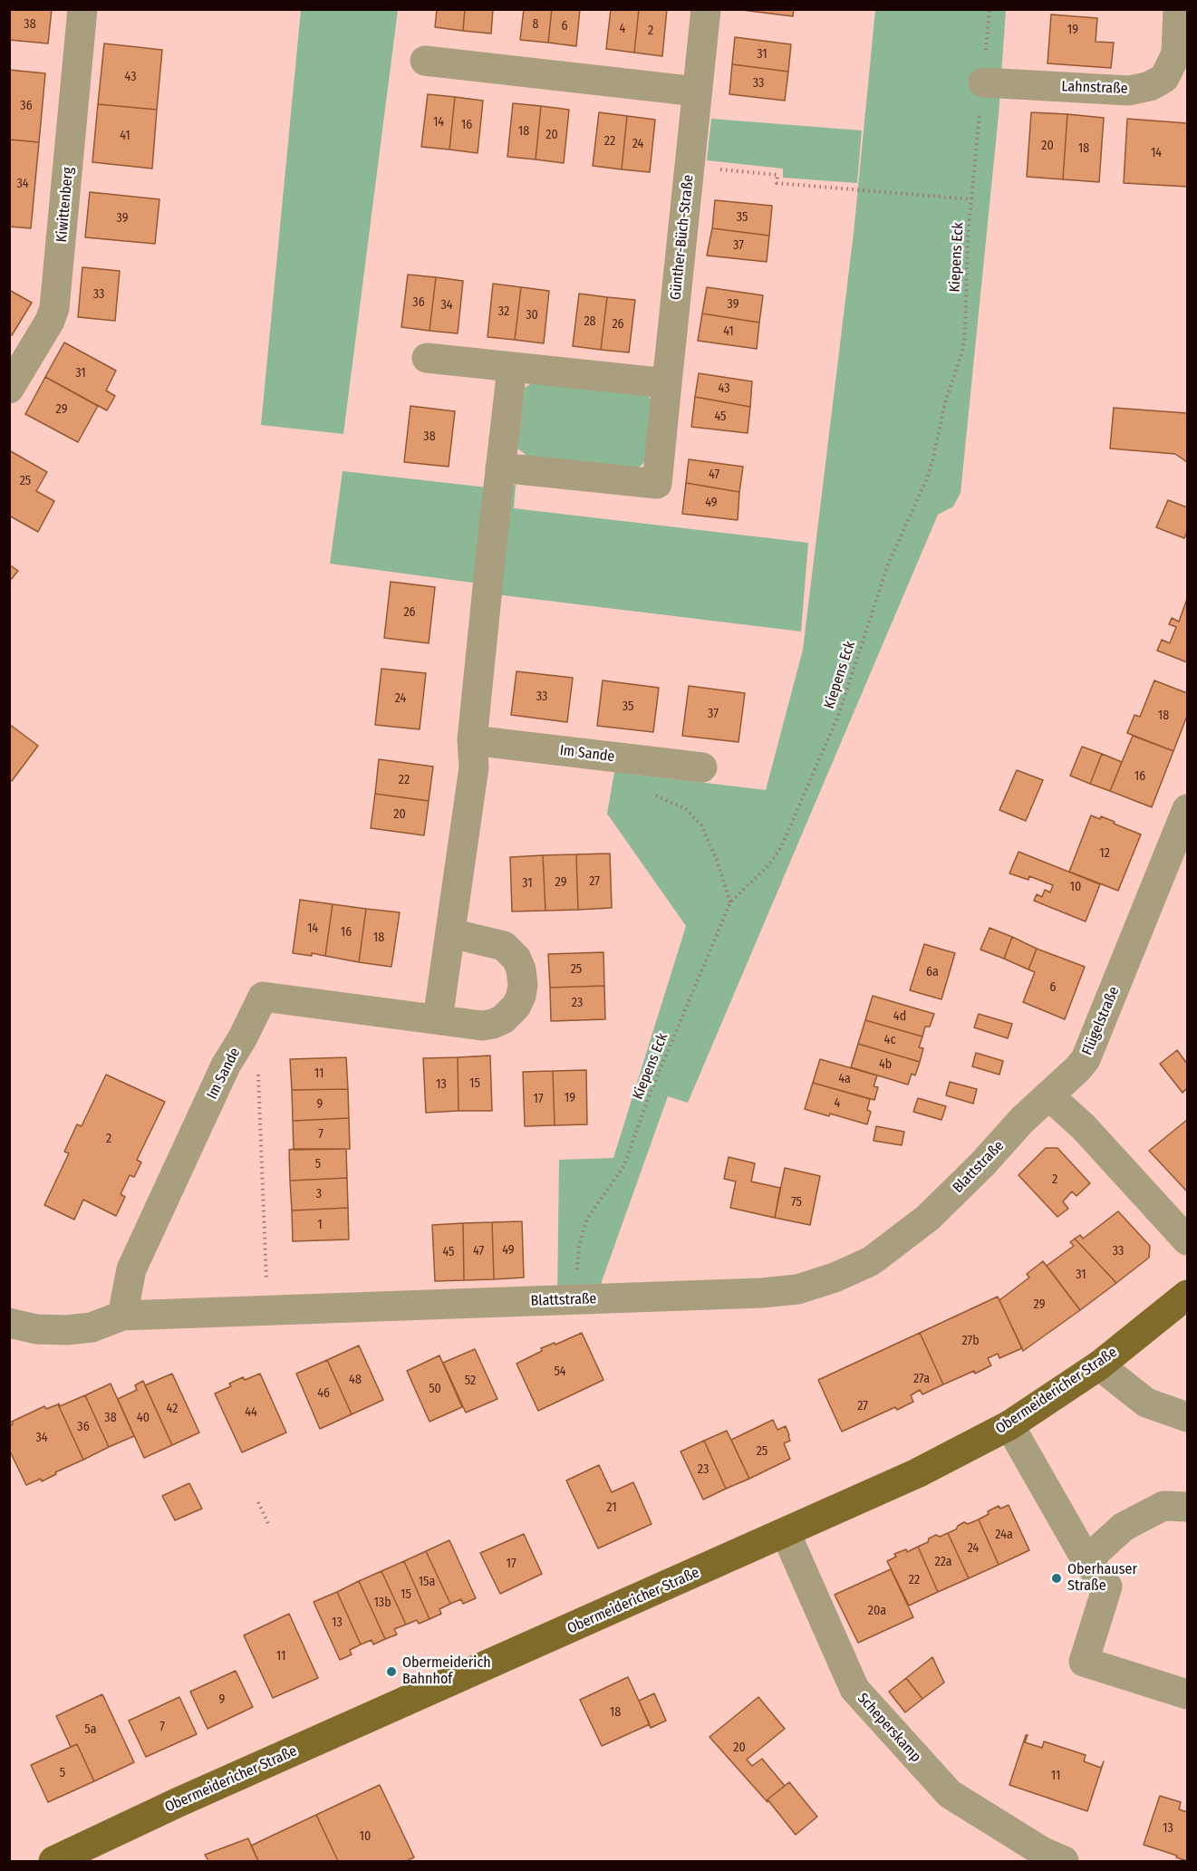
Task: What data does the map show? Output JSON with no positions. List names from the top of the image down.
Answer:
{
  "streets": {
    "main road": ["Obermeidericher Straße"],
    "street": [
      "Lahnstraße",
      "Kiwittenberg",
      "Günther-Büch-Straße",
      "Im Sande",
      "Flügelstraße",
      "Blattstraße",
      "Scheperskamp"
    ],
    "path": ["Kiepens Eck"]
  },
  "crossings": [
    ["Lahnstraße", "Kiepens Eck"],
    ["Kiepens Eck", "Blattstraße"],
    ["Im Sande", "Blattstraße"],
    ["Flügelstraße", "Blattstraße"],
    ["Obermeidericher Straße", "Scheperskamp"]
  ],
  "places": ["Oberhauser Straße", "Obermeiderich Bahnhof"],
  "house_numbers": [
    "38",
    "8",
    "6",
    "4",
    "19",
    "2",
    "31",
    "43",
    "33",
    "36",
    "14",
    "16",
    "18",
    "20",
    "41",
    "22",
    "24",
    "20",
    "18",
    "14",
    "34",
    "35",
    "39",
    "37",
    "33",
    "36",
    "39",
    "34",
    "32",
    "30",
    "28",
    "26",
    "41",
    "31",
    "43",
    "29",
    "45",
    "38",
    "47",
    "25",
    "49",
    "26",
    "33",
    "24",
    "35",
    "37",
    "18",
    "16",
    "22",
    "20",
    "12",
    "27",
    "29",
    "31",
    "10",
    "14",
    "16",
    "18",
    "25",
    "6a",
    "6",
    "23",
    "4d",
    "4c",
    "4b",
    "11",
    "4a",
    "15",
    "13",
    "19",
    "17",
    "4",
    "9",
    "7",
    "2",
    "5",
    "2",
    "3",
    "75",
    "1",
    "49",
    "47",
    "33",
    "45",
    "31",
    "29",
    "27b",
    "54",
    "27a",
    "48",
    "52",
    "50",
    "46",
    "27",
    "42",
    "44",
    "38",
    "40",
    "36",
    "34",
    "25",
    "23",
    "21",
    "24a",
    "24",
    "22a",
    "17",
    "22",
    "15a",
    "15",
    "13b",
    "20a",
    "13",
    "11",
    "9",
    "18",
    "7",
    "5a",
    "20",
    "5",
    "11",
    "13",
    "10"
  ]
}
